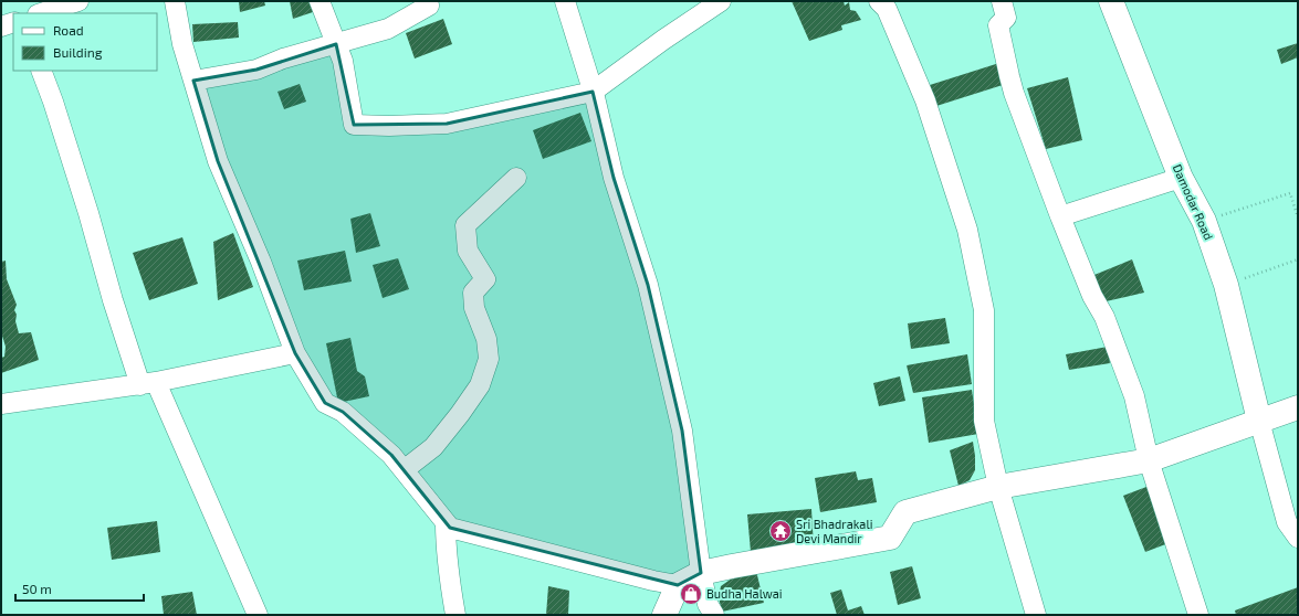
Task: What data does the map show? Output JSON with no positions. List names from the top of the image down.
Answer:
{
  "streets": {
    "street": ["Damodar Road"]
  },
  "places": {
    "temple": ["Sri Bhadrakali Devi Mandir"],
    "shop": ["Budha Halwai"]
  },
  "legend": ["Road", "Building"],
  "scale_bar": "50 m"
}
